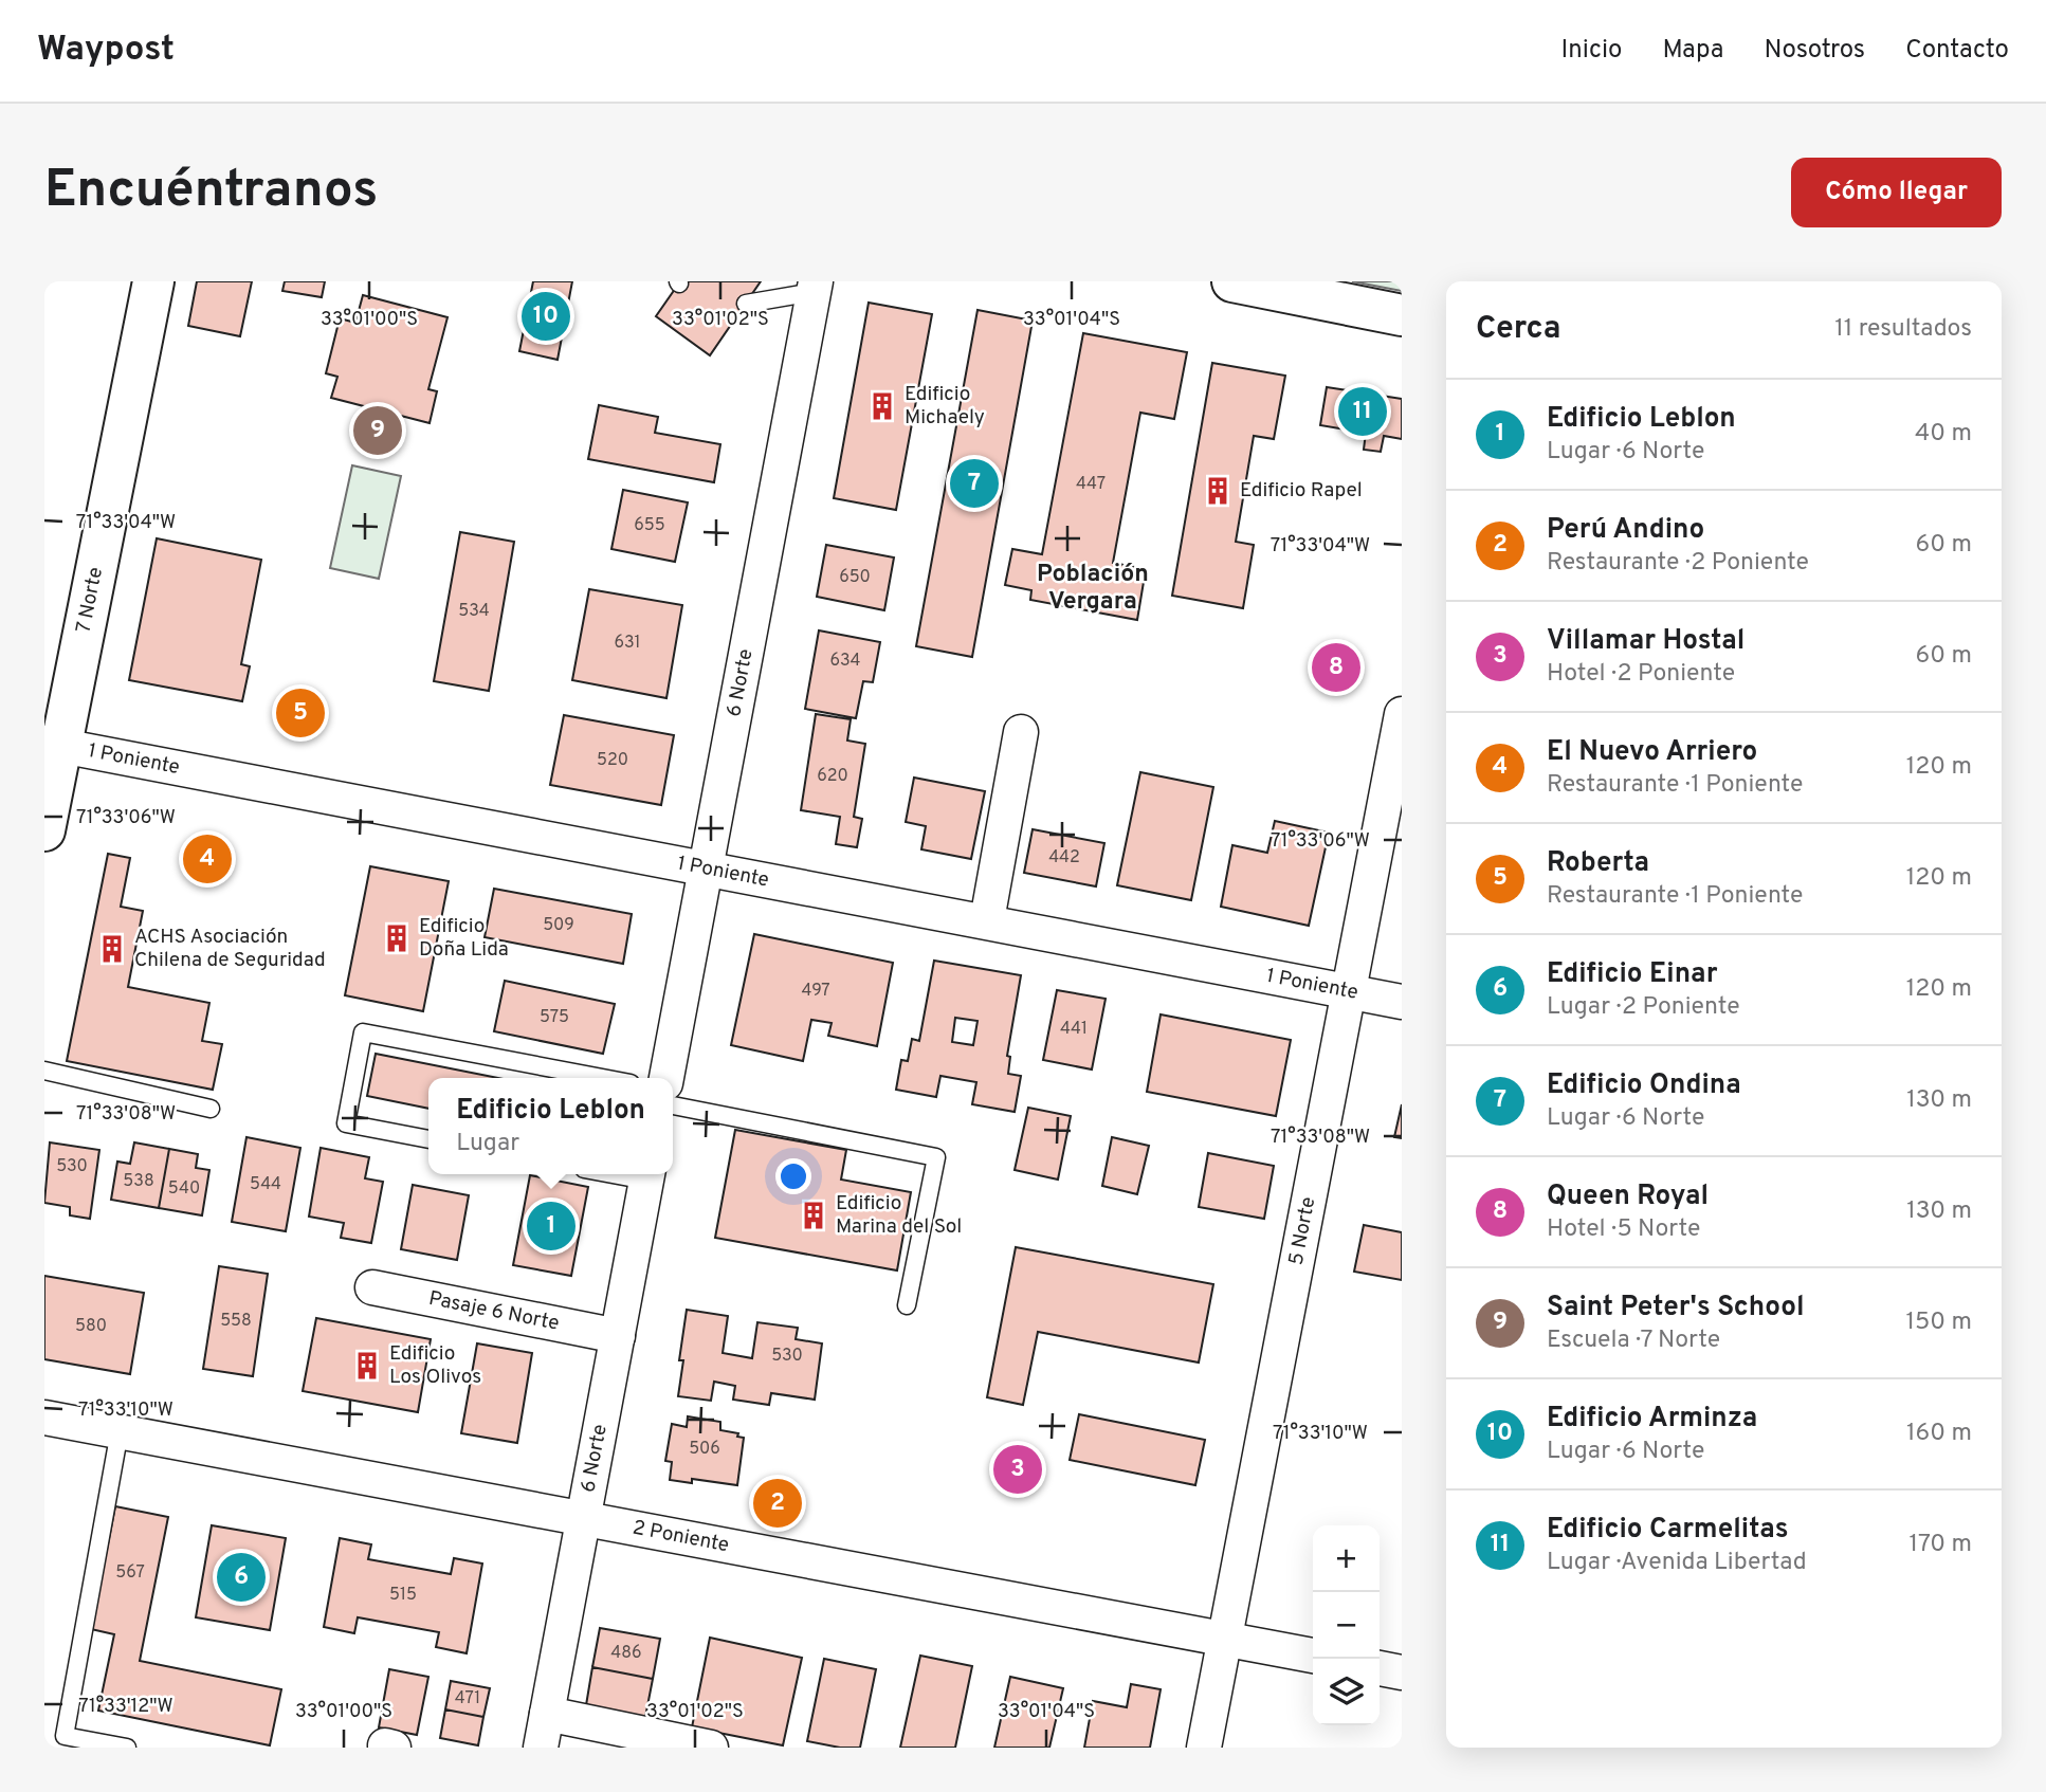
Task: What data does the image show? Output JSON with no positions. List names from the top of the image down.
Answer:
{
  "streets": {
    "street": [
      "7 Norte",
      "6 Norte",
      "1 Poniente",
      "5 Norte",
      "Pasaje 6 Norte",
      "2 Poniente"
    ]
  },
  "crossings": [
    ["7 Norte", "1 Poniente"],
    ["6 Norte", "1 Poniente"],
    ["6 Norte", "Pasaje 6 Norte"],
    ["6 Norte", "2 Poniente"],
    ["1 Poniente", "5 Norte"],
    ["5 Norte", "2 Poniente"]
  ],
  "districts": ["Población Vergara"],
  "places": {
    "building": [
      "Edificio Michaely",
      "Edificio Rapel",
      "Edificio Doña Lida",
      "ACHS Asociación Chilena de Seguridad",
      "Edificio Marina del Sol",
      "Edificio Los Olivos"
    ]
  },
  "house_numbers": [
    "447",
    "655",
    "650",
    "534",
    "631",
    "634",
    "520",
    "620",
    "442",
    "509",
    "497",
    "575",
    "441",
    "530",
    "538",
    "544",
    "540",
    "558",
    "580",
    "530",
    "506",
    "567",
    "515",
    "486",
    "471"
  ],
  "page": {
    "header": "Waypost",
    "nav": [
      "Inicio",
      "Mapa",
      "Nosotros",
      "Contacto"
    ],
    "buttons": "Cómo llegar",
    "title": "Encuéntranos",
    "heading": ["Cerca", "11 resultados"],
    "pins": [
      "10",
      "11",
      "9",
      "7",
      "8",
      "5",
      "4",
      "1",
      "3",
      "2",
      "6"
    ],
    "list": [
      {
        "mark": "1",
        "name": "Edificio Leblon",
        "note": "Lugar · 6 Norte",
        "value": "40 m"
      },
      {
        "mark": "2",
        "name": "Perú Andino",
        "note": "Restaurante · 2 Poniente",
        "value": "60 m"
      },
      {
        "mark": "3",
        "name": "Villamar Hostal",
        "note": "Hotel · 2 Poniente",
        "value": "60 m"
      },
      {
        "mark": "4",
        "name": "El Nuevo Arriero",
        "note": "Restaurante · 1 Poniente",
        "value": "120 m"
      },
      {
        "mark": "5",
        "name": "Roberta",
        "note": "Restaurante · 1 Poniente",
        "value": "120 m"
      },
      {
        "mark": "6",
        "name": "Edificio Einar",
        "note": "Lugar · 2 Poniente",
        "value": "120 m"
      },
      {
        "mark": "7",
        "name": "Edificio Ondina",
        "note": "Lugar · 6 Norte",
        "value": "130 m"
      },
      {
        "mark": "8",
        "name": "Queen Royal",
        "note": "Hotel · 5 Norte",
        "value": "130 m"
      },
      {
        "mark": "9",
        "name": "Saint Peter's School",
        "note": "Escuela · 7 Norte",
        "value": "150 m"
      },
      {
        "mark": "10",
        "name": "Edificio Arminza",
        "note": "Lugar · 6 Norte",
        "value": "160 m"
      },
      {
        "mark": "11",
        "name": "Edificio Carmelitas",
        "note": "Lugar · Avenida Libertad",
        "value": "170 m"
      }
    ],
    "popup": ["Edificio Leblon", "Lugar"],
    "map_buttons": ["+", "−"]
  },
  "coordinates": [
    "33°01'00\"S",
    "33°01'02\"S",
    "33°01'04\"S",
    "71°33'04\"W",
    "71°33'06\"W",
    "71°33'08\"W",
    "71°33'10\"W",
    "71°33'12\"W"
  ]
}
